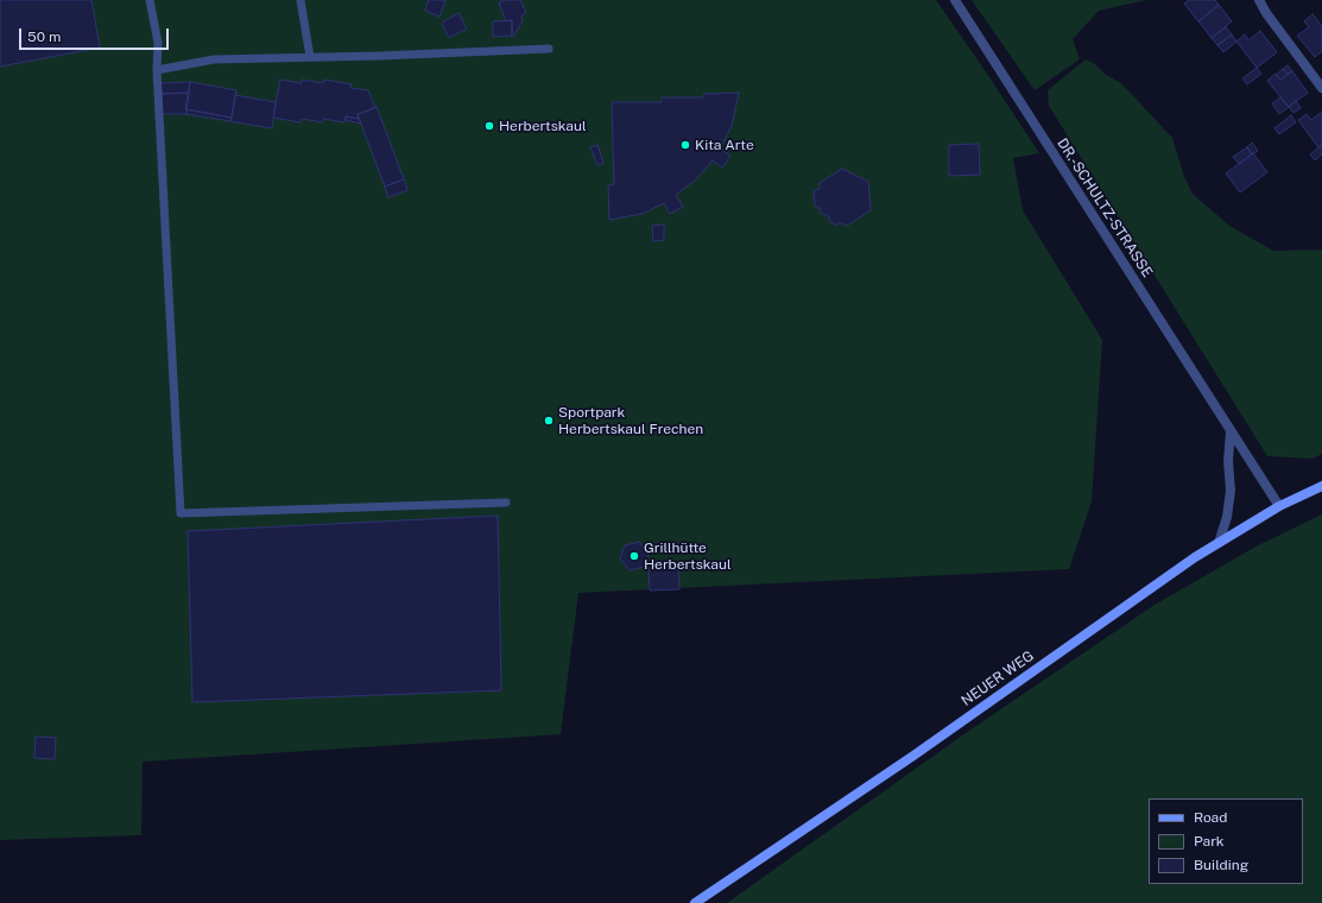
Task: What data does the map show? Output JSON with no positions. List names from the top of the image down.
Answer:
{
  "streets": {
    "main road": ["NEUER WEG"],
    "street": ["DR.-SCHULTZ-STRASSE"]
  },
  "crossings": [
    ["DR.-SCHULTZ-STRASSE", "NEUER WEG"]
  ],
  "places": [
    "Herbertskaul",
    "Kita Arte",
    "Sportpark Herbertskaul Frechen",
    "Grillhütte Herbertskaul"
  ],
  "legend": ["Road", "Park", "Building"],
  "scale_bar": "50 m"
}
